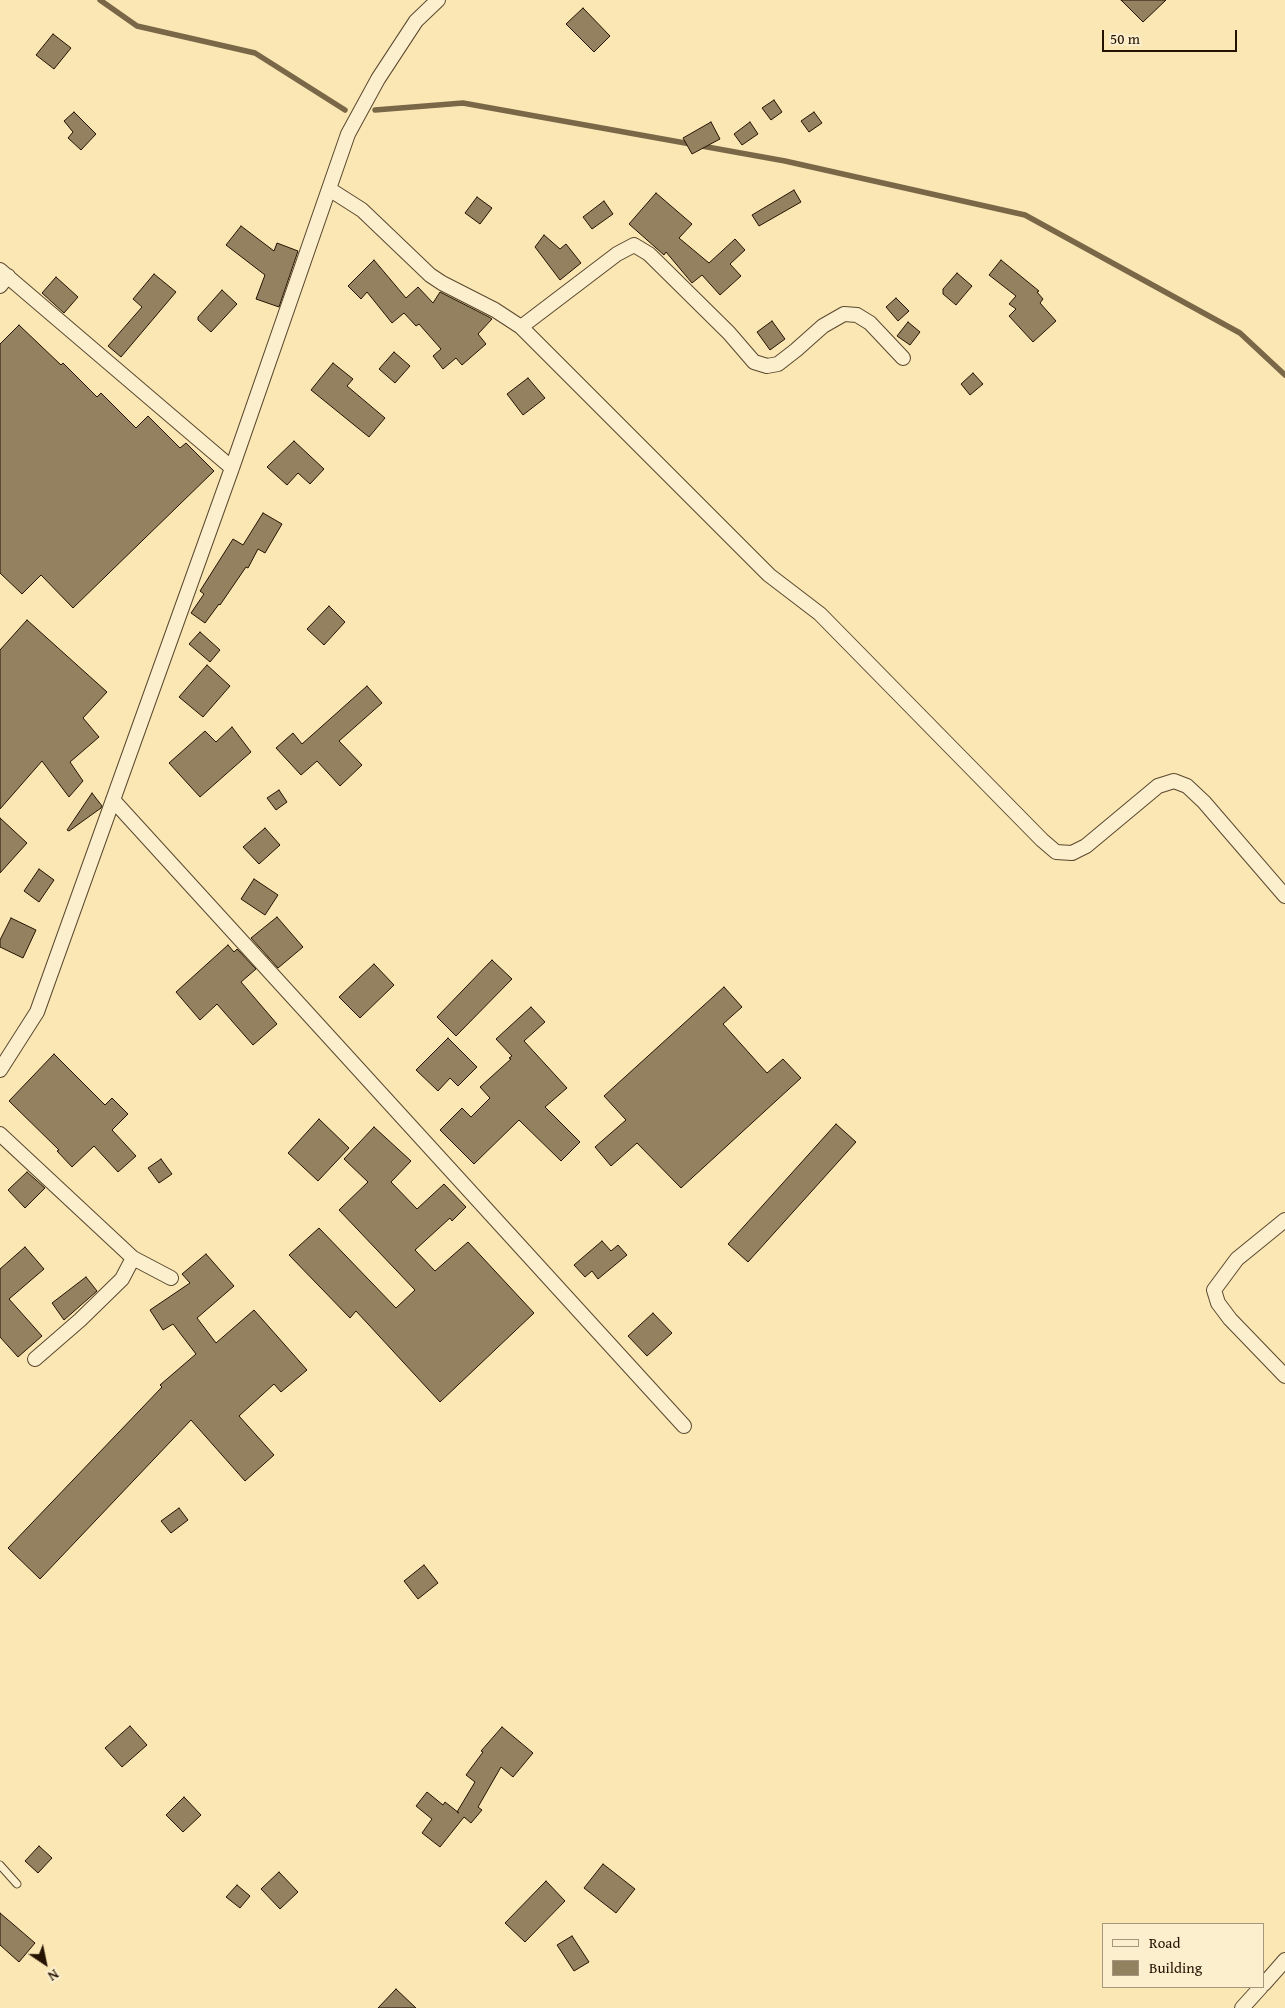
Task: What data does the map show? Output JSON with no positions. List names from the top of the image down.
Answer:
{
  "legend": ["Road", "Building"],
  "scale_bar": "50 m",
  "north": "bottom right"
}
